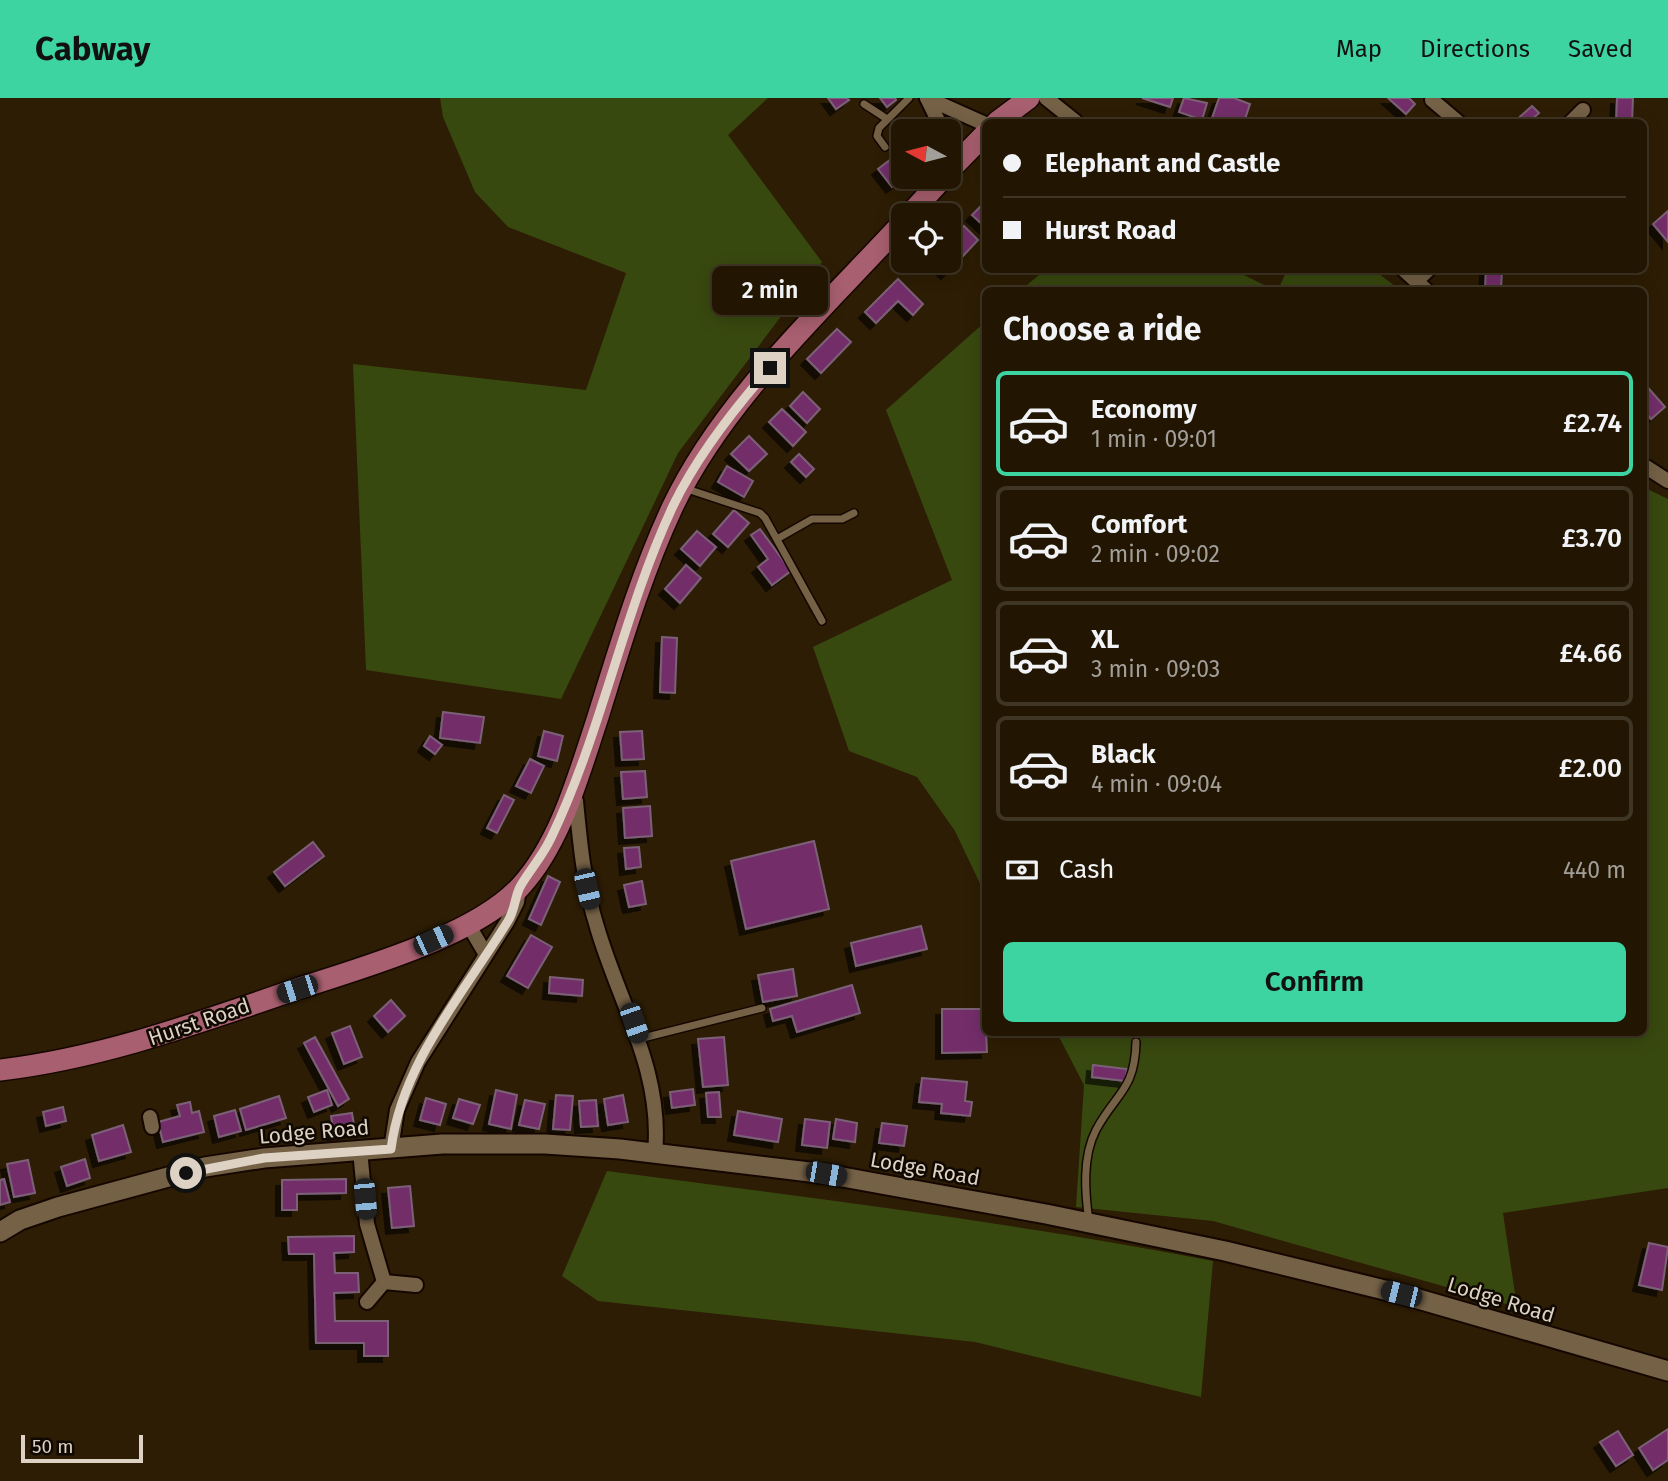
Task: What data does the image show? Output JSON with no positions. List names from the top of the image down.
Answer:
{
  "streets": {
    "main road": ["Hurst Road", "Lodge Road"]
  },
  "scale_bar": "50 m",
  "north": "left",
  "page": {
    "header": "Cabway",
    "nav": ["Map", "Directions", "Saved"],
    "banner": ["Elephant and Castle", "Hurst Road"],
    "bubble": "2 min",
    "heading": "Choose a ride",
    "list": [
      {
        "name": "Economy",
        "note": "1 min · 09:01",
        "value": "£2.74"
      },
      {
        "name": "Comfort",
        "note": "2 min · 09:02",
        "value": "£3.70"
      },
      {
        "name": "XL",
        "note": "3 min · 09:03",
        "value": "£4.66"
      },
      {
        "name": "Black",
        "note": "4 min · 09:04",
        "value": "£2.00"
      }
    ],
    "pay": ["Cash", "440 m"],
    "buttons": "Confirm",
    "scale": "50 m"
  }
}
